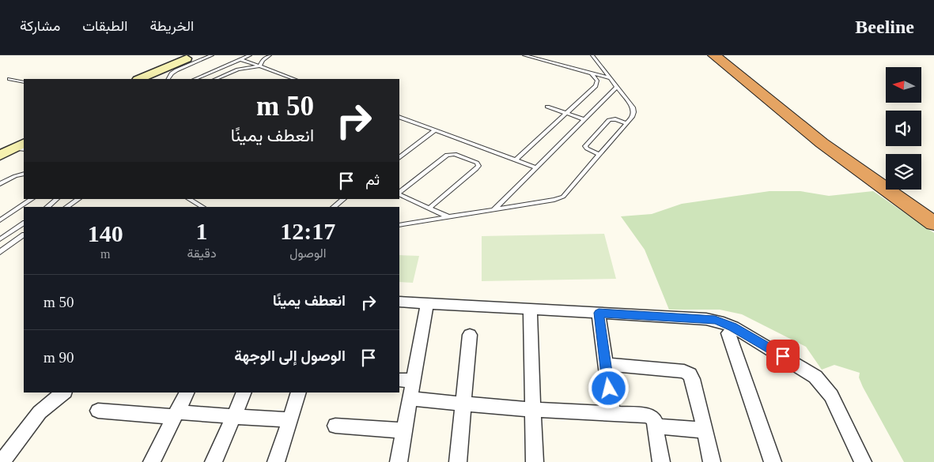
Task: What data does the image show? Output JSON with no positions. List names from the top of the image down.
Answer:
{
  "north": "left",
  "page": {
    "header": "Beeline",
    "nav": ["الخريطة", "الطبقات", "مشاركة"],
    "turn": ["50 m", "انعطف يمينًا"],
    "then": "ثم",
    "eta": [
      "12:17",
      "الوصول",
      "1",
      "دقيقة",
      "140",
      "m"
    ],
    "list": [
      {
        "name": "انعطف يمينًا",
        "value": "50 m"
      },
      {
        "name": "الوصول إلى الوجهة",
        "value": "90 m"
      }
    ]
  }
}
